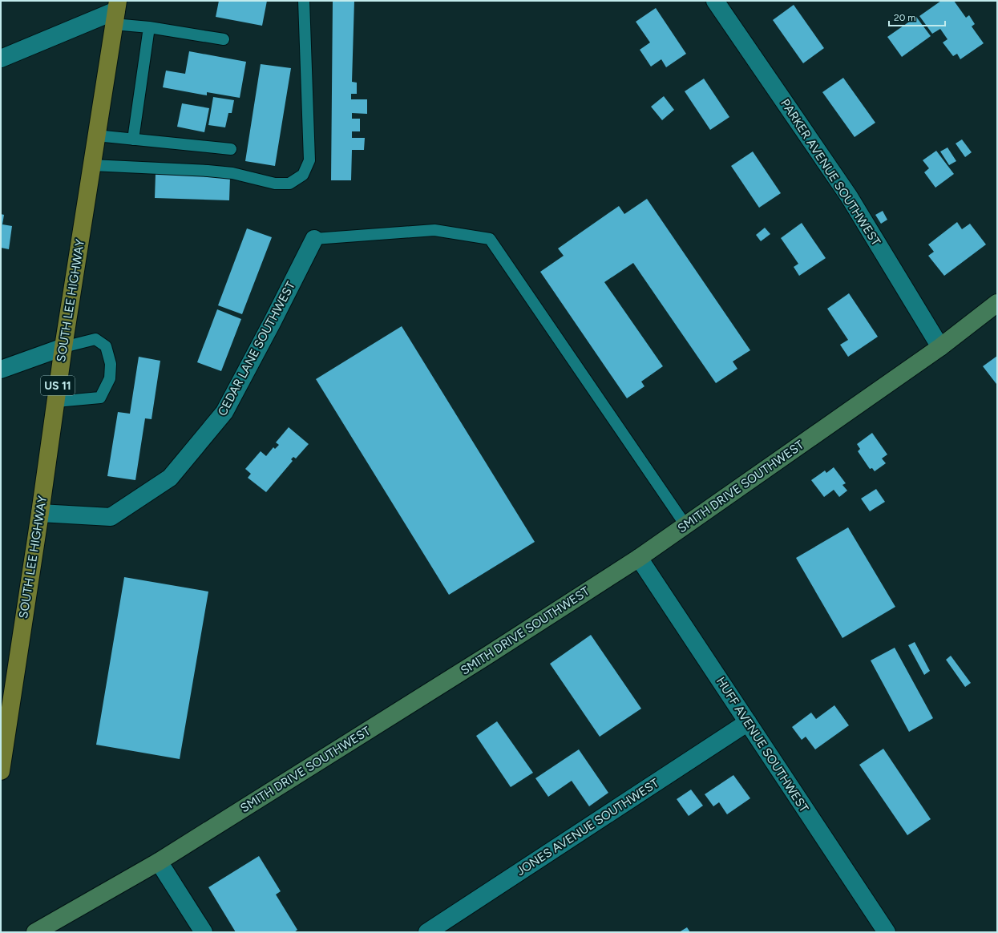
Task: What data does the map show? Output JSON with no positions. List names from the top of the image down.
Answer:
{
  "streets": {
    "main road": ["SOUTH LEE HIGHWAY", "US 11"],
    "street": [
      "PARKER AVENUE SOUTHWEST",
      "CEDAR LANE SOUTHWEST",
      "SMITH DRIVE SOUTHWEST",
      "HUFF AVENUE SOUTHWEST",
      "JONES AVENUE SOUTHWEST"
    ]
  },
  "crossings": [
    ["PARKER AVENUE SOUTHWEST", "SMITH DRIVE SOUTHWEST"],
    ["SOUTH LEE HIGHWAY", "CEDAR LANE SOUTHWEST"],
    ["SMITH DRIVE SOUTHWEST", "HUFF AVENUE SOUTHWEST"],
    ["HUFF AVENUE SOUTHWEST", "JONES AVENUE SOUTHWEST"]
  ],
  "scale_bar": "20 m"
}
